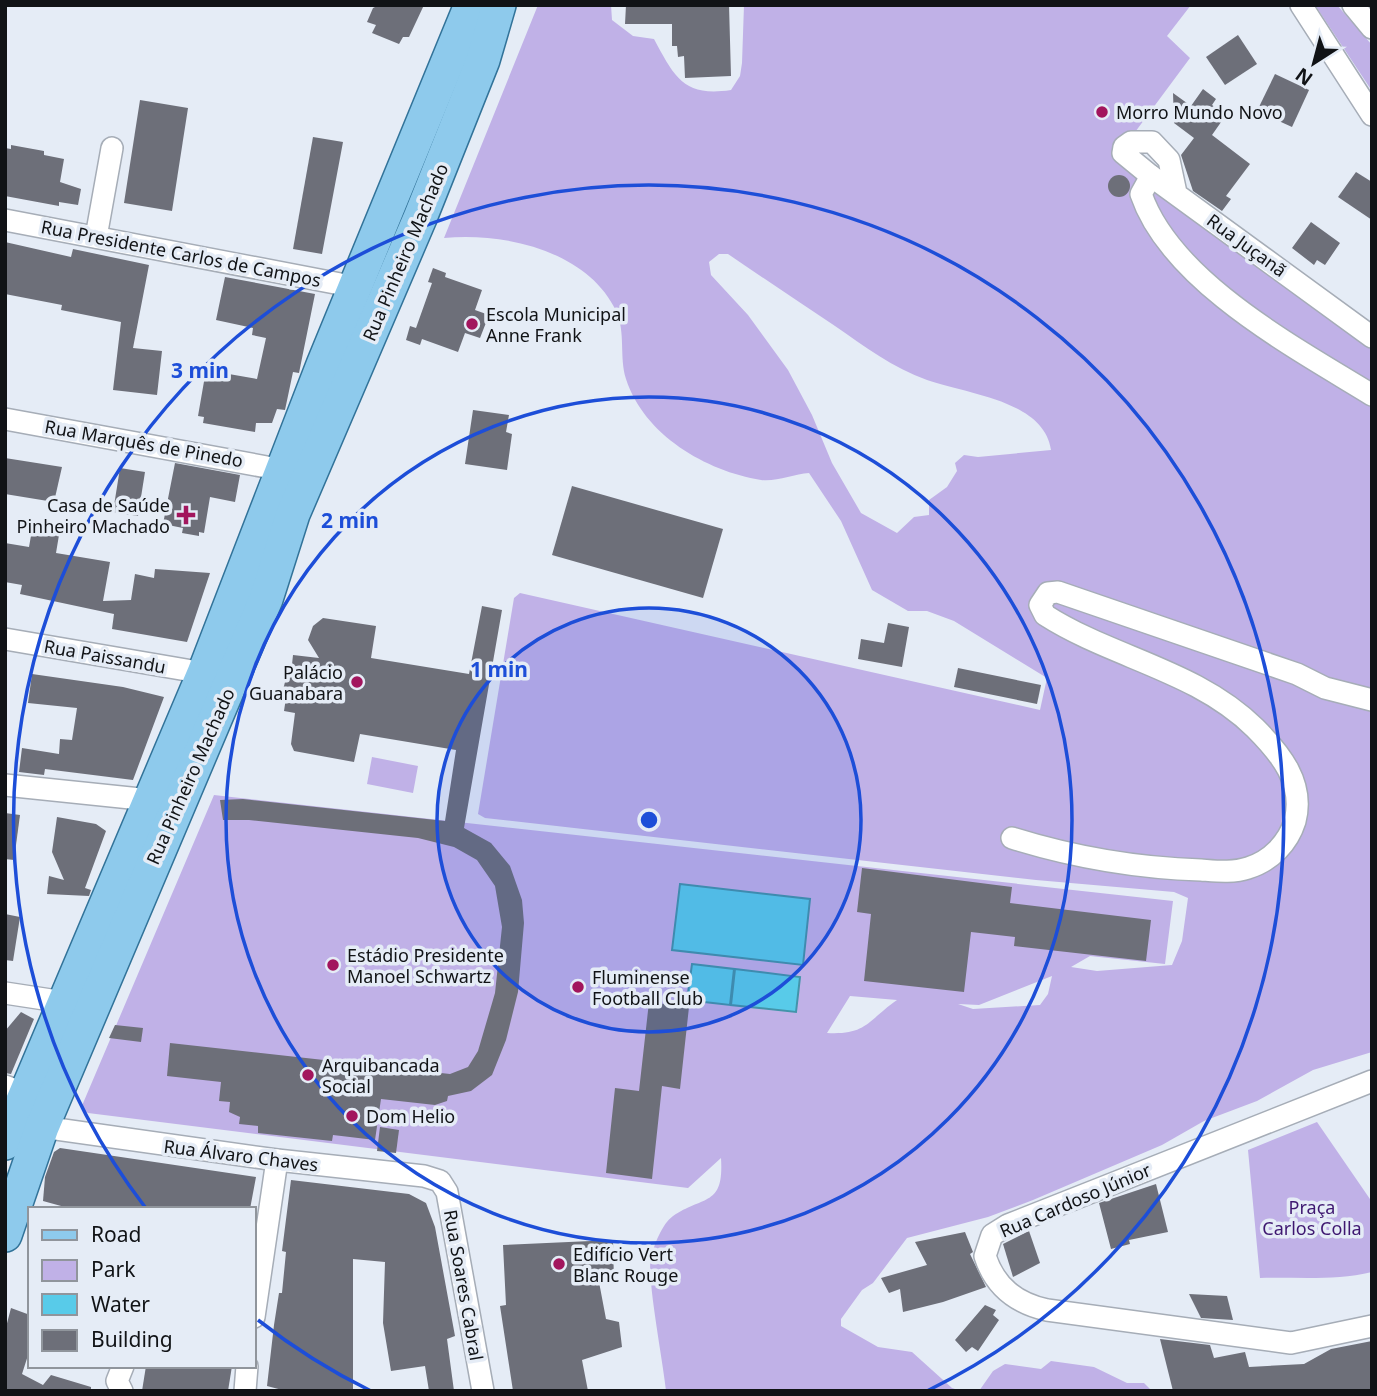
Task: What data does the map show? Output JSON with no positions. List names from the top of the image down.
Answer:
{
  "streets": {
    "main road": ["Rua Pinheiro Machado"],
    "street": [
      "Rua Juçanã",
      "Rua Presidente Carlos de Campos",
      "Rua Marquês de Pinedo",
      "Rua Paissandu",
      "Rua Álvaro Chaves",
      "Rua Cardoso Júnior",
      "Rua Soares Cabral"
    ]
  },
  "crossings": [
    ["Rua Pinheiro Machado", "Rua Presidente Carlos de Campos"],
    ["Rua Pinheiro Machado", "Rua Marquês de Pinedo"],
    ["Rua Pinheiro Machado", "Rua Paissandu"],
    ["Rua Pinheiro Machado", "Rua Álvaro Chaves"],
    ["Rua Álvaro Chaves", "Rua Soares Cabral"]
  ],
  "parks": ["Praça Carlos Colla"],
  "places": {
    "other": [
      "Morro Mundo Novo",
      "Escola Municipal Anne Frank",
      "Palácio Guanabara",
      "Estádio Presidente Manoel Schwartz",
      "Fluminense Football Club",
      "Arquibancada Social",
      "Dom Helio",
      "Edifício Vert Blanc Rouge"
    ],
    "health": ["Casa de Saúde Pinheiro Machado"]
  },
  "legend": [
    "Road",
    "Park",
    "Water",
    "Building"
  ],
  "north": "bottom left",
  "rings": ["3 min", "2 min", "1 min"]
}
